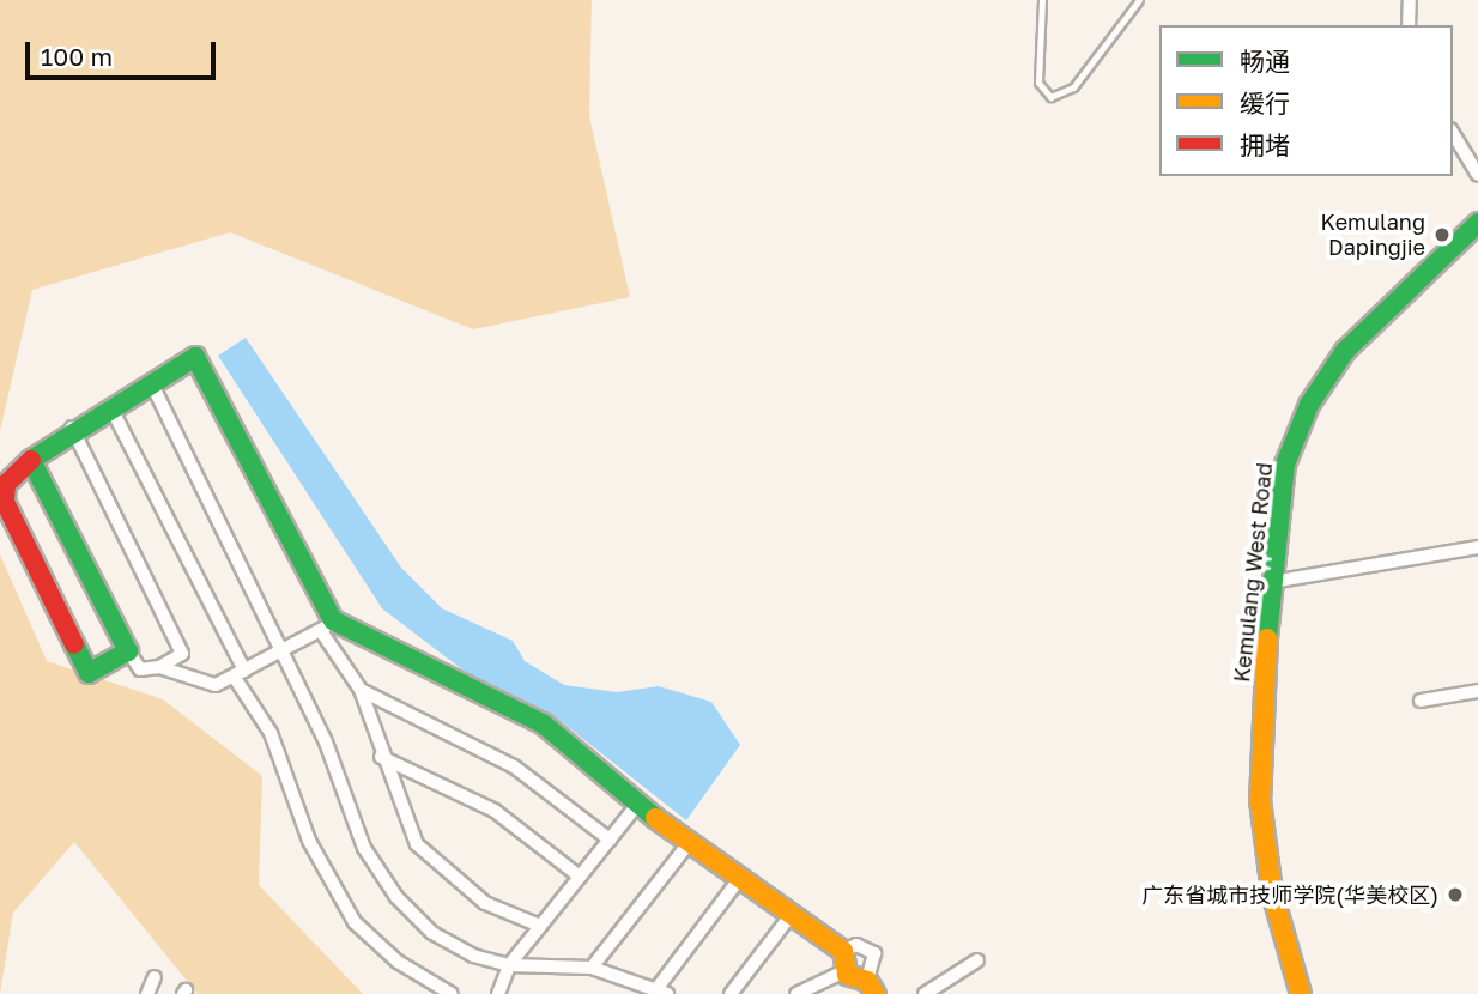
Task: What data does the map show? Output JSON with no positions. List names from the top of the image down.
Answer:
{
  "streets": {
    "street": ["Kemulang West Road"]
  },
  "places": ["Kemulang Dapingjie", "广东省城市技师学院(华美校区)"],
  "legend": ["畅通", "缓行", "拥堵"],
  "scale_bar": "100 m"
}
